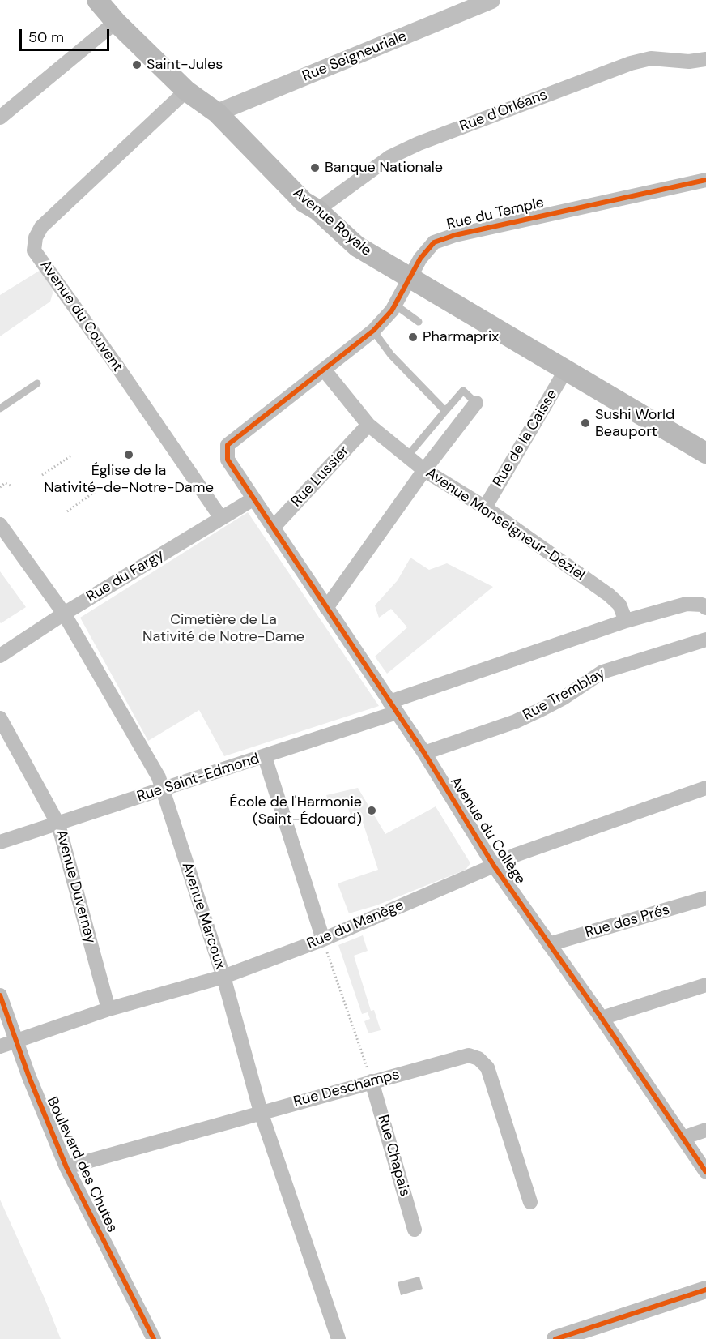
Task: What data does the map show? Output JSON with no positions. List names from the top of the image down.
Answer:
{
  "streets": {
    "main road": ["Avenue Royale"],
    "street": [
      "Rue Seigneuriale",
      "Rue d'Orléans",
      "Rue du Temple",
      "Avenue du Couvent",
      "Rue de la Caisse",
      "Rue Lussier",
      "Avenue Monseigneur-Déziel",
      "Rue du Fargy",
      "Rue Tremblay",
      "Rue Saint-Edmond",
      "Avenue du Collège",
      "Avenue Duvernay",
      "Avenue Marcoux",
      "Rue des Prés",
      "Rue du Manège",
      "Rue Deschamps",
      "Rue Chapais",
      "Boulevard des Chutes"
    ]
  },
  "crossings": [
    ["Rue Seigneuriale", "Avenue Royale"],
    ["Rue d'Orléans", "Avenue Royale"],
    ["Rue du Temple", "Avenue Royale"],
    ["Rue du Temple", "Avenue Monseigneur-Déziel"],
    ["Rue du Temple", "Avenue du Collège"],
    ["Avenue Royale", "Avenue du Couvent"],
    ["Avenue Royale", "Rue de la Caisse"],
    ["Avenue du Couvent", "Rue du Fargy"],
    ["Rue de la Caisse", "Avenue Monseigneur-Déziel"],
    ["Rue Lussier", "Avenue Monseigneur-Déziel"],
    ["Rue Lussier", "Avenue du Collège"],
    ["Avenue Monseigneur-Déziel", "Rue Saint-Edmond"],
    ["Rue du Fargy", "Avenue du Collège"],
    ["Rue du Fargy", "Avenue Marcoux"],
    ["Rue Tremblay", "Avenue du Collège"],
    ["Rue Saint-Edmond", "Avenue du Collège"],
    ["Rue Saint-Edmond", "Avenue Duvernay"],
    ["Rue Saint-Edmond", "Avenue Marcoux"],
    ["Avenue du Collège", "Rue des Prés"],
    ["Avenue du Collège", "Rue du Manège"],
    ["Avenue Duvernay", "Rue du Manège"],
    ["Avenue Marcoux", "Rue du Manège"],
    ["Avenue Marcoux", "Rue Deschamps"],
    ["Rue du Manège", "Boulevard des Chutes"],
    ["Rue Deschamps", "Rue Chapais"],
    ["Rue Deschamps", "Boulevard des Chutes"]
  ],
  "parks": ["Cimetière de La Nativité de Notre-Dame"],
  "places": [
    "Saint-Jules",
    "Banque Nationale",
    "Pharmaprix",
    "Sushi World Beauport",
    "Église de la Nativité-de-Notre-Dame",
    "École de l'Harmonie (Saint-Édouard)"
  ],
  "scale_bar": "50 m"
}
